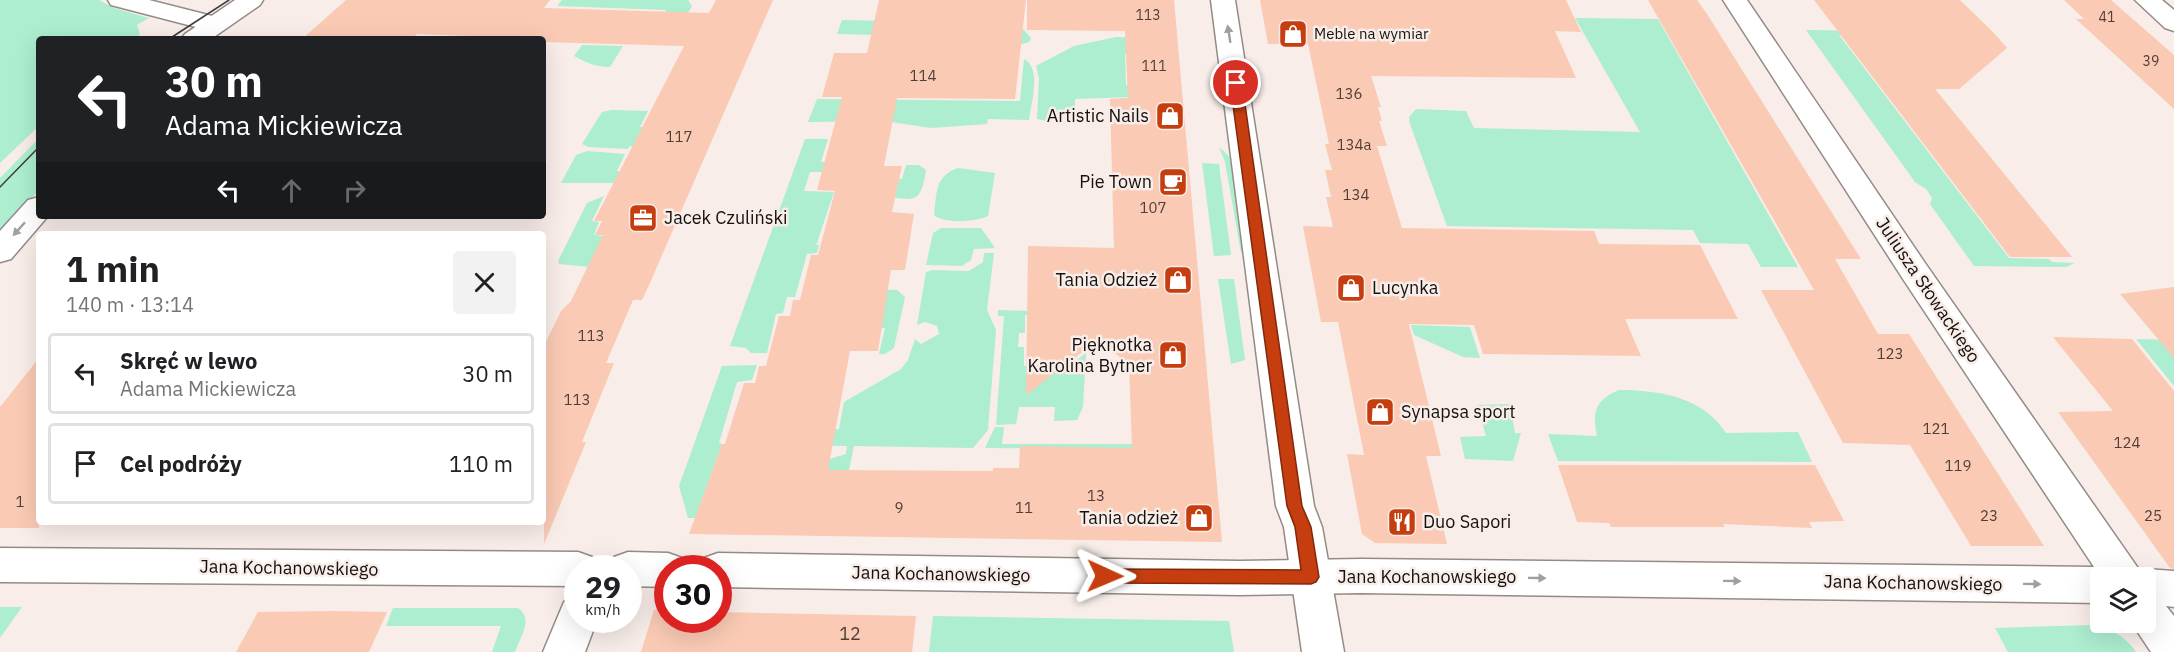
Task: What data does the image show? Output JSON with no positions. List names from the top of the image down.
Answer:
{
  "streets": {
    "street": ["Juliusza Słowackiego", "Jana Kochanowskiego"]
  },
  "one_way": ["Jana Kochanowskiego"],
  "places": {
    "shop": [
      "Meble na wymiar",
      "Artistic Nails",
      "Tania Odzież",
      "Lucynka",
      "Pięknotka Karolina Bytner",
      "Synapsa sport",
      "Tania odzież"
    ],
    "cafe": ["Pie Town"],
    "office": ["Jacek Czuliński"],
    "restaurant": ["Duo Sapori"]
  },
  "house_numbers": [
    "113",
    "41",
    "39",
    "111",
    "114",
    "136",
    "117",
    "134a",
    "134",
    "107",
    "113",
    "123",
    "113",
    "121",
    "124",
    "119",
    "13",
    "1",
    "9",
    "11",
    "23",
    "25",
    "12"
  ],
  "page": {
    "turn": ["30 m", "Adama Mickiewicza"],
    "heading": ["1 min", "140 m · 13:14"],
    "list": [
      {
        "name": "Skręć w lewo",
        "note": "Adama Mickiewicza",
        "value": "30 m"
      },
      {
        "name": "Cel podróży",
        "value": "110 m"
      }
    ],
    "speed": "29 km/h",
    "limit": "30"
  }
}
